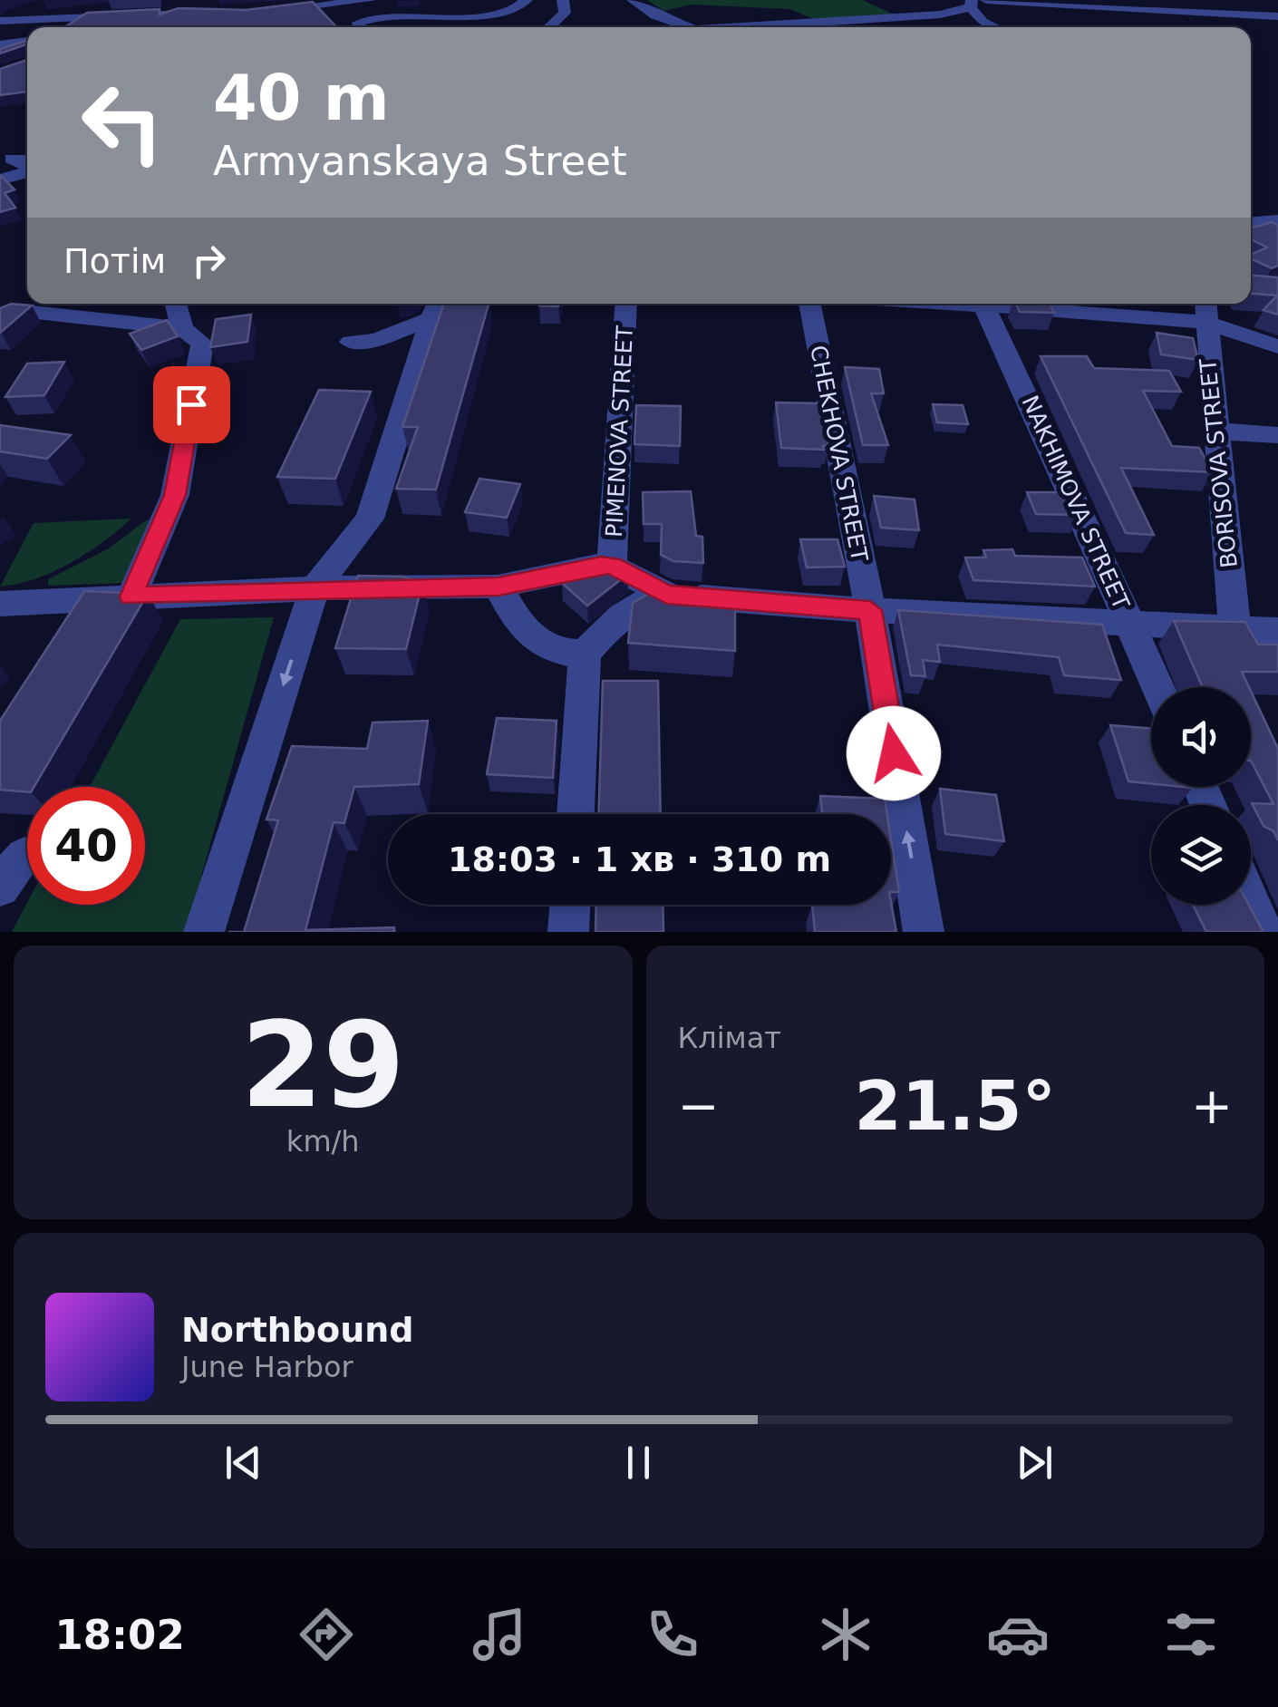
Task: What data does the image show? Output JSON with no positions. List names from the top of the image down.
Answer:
{
  "streets": {
    "street": [
      "PIMENOVA STREET",
      "CHEKHOVA STREET",
      "BORISOVA STREET",
      "NAKHIMOVA STREET"
    ]
  },
  "one_way": ["CHEKHOVA STREET"],
  "page": {
    "turn": ["40 m", "Armyanskaya Street"],
    "then": "Потім",
    "limit": "40",
    "trip": "18:03 · 1 хв · 310 m",
    "tile": [
      ["29", "km/h"],
      "Клімат"
    ],
    "heat": ["−", "21.5°", "+"],
    "song": ["Northbound", "June Harbor"],
    "tabs": "18:02"
  }
}
